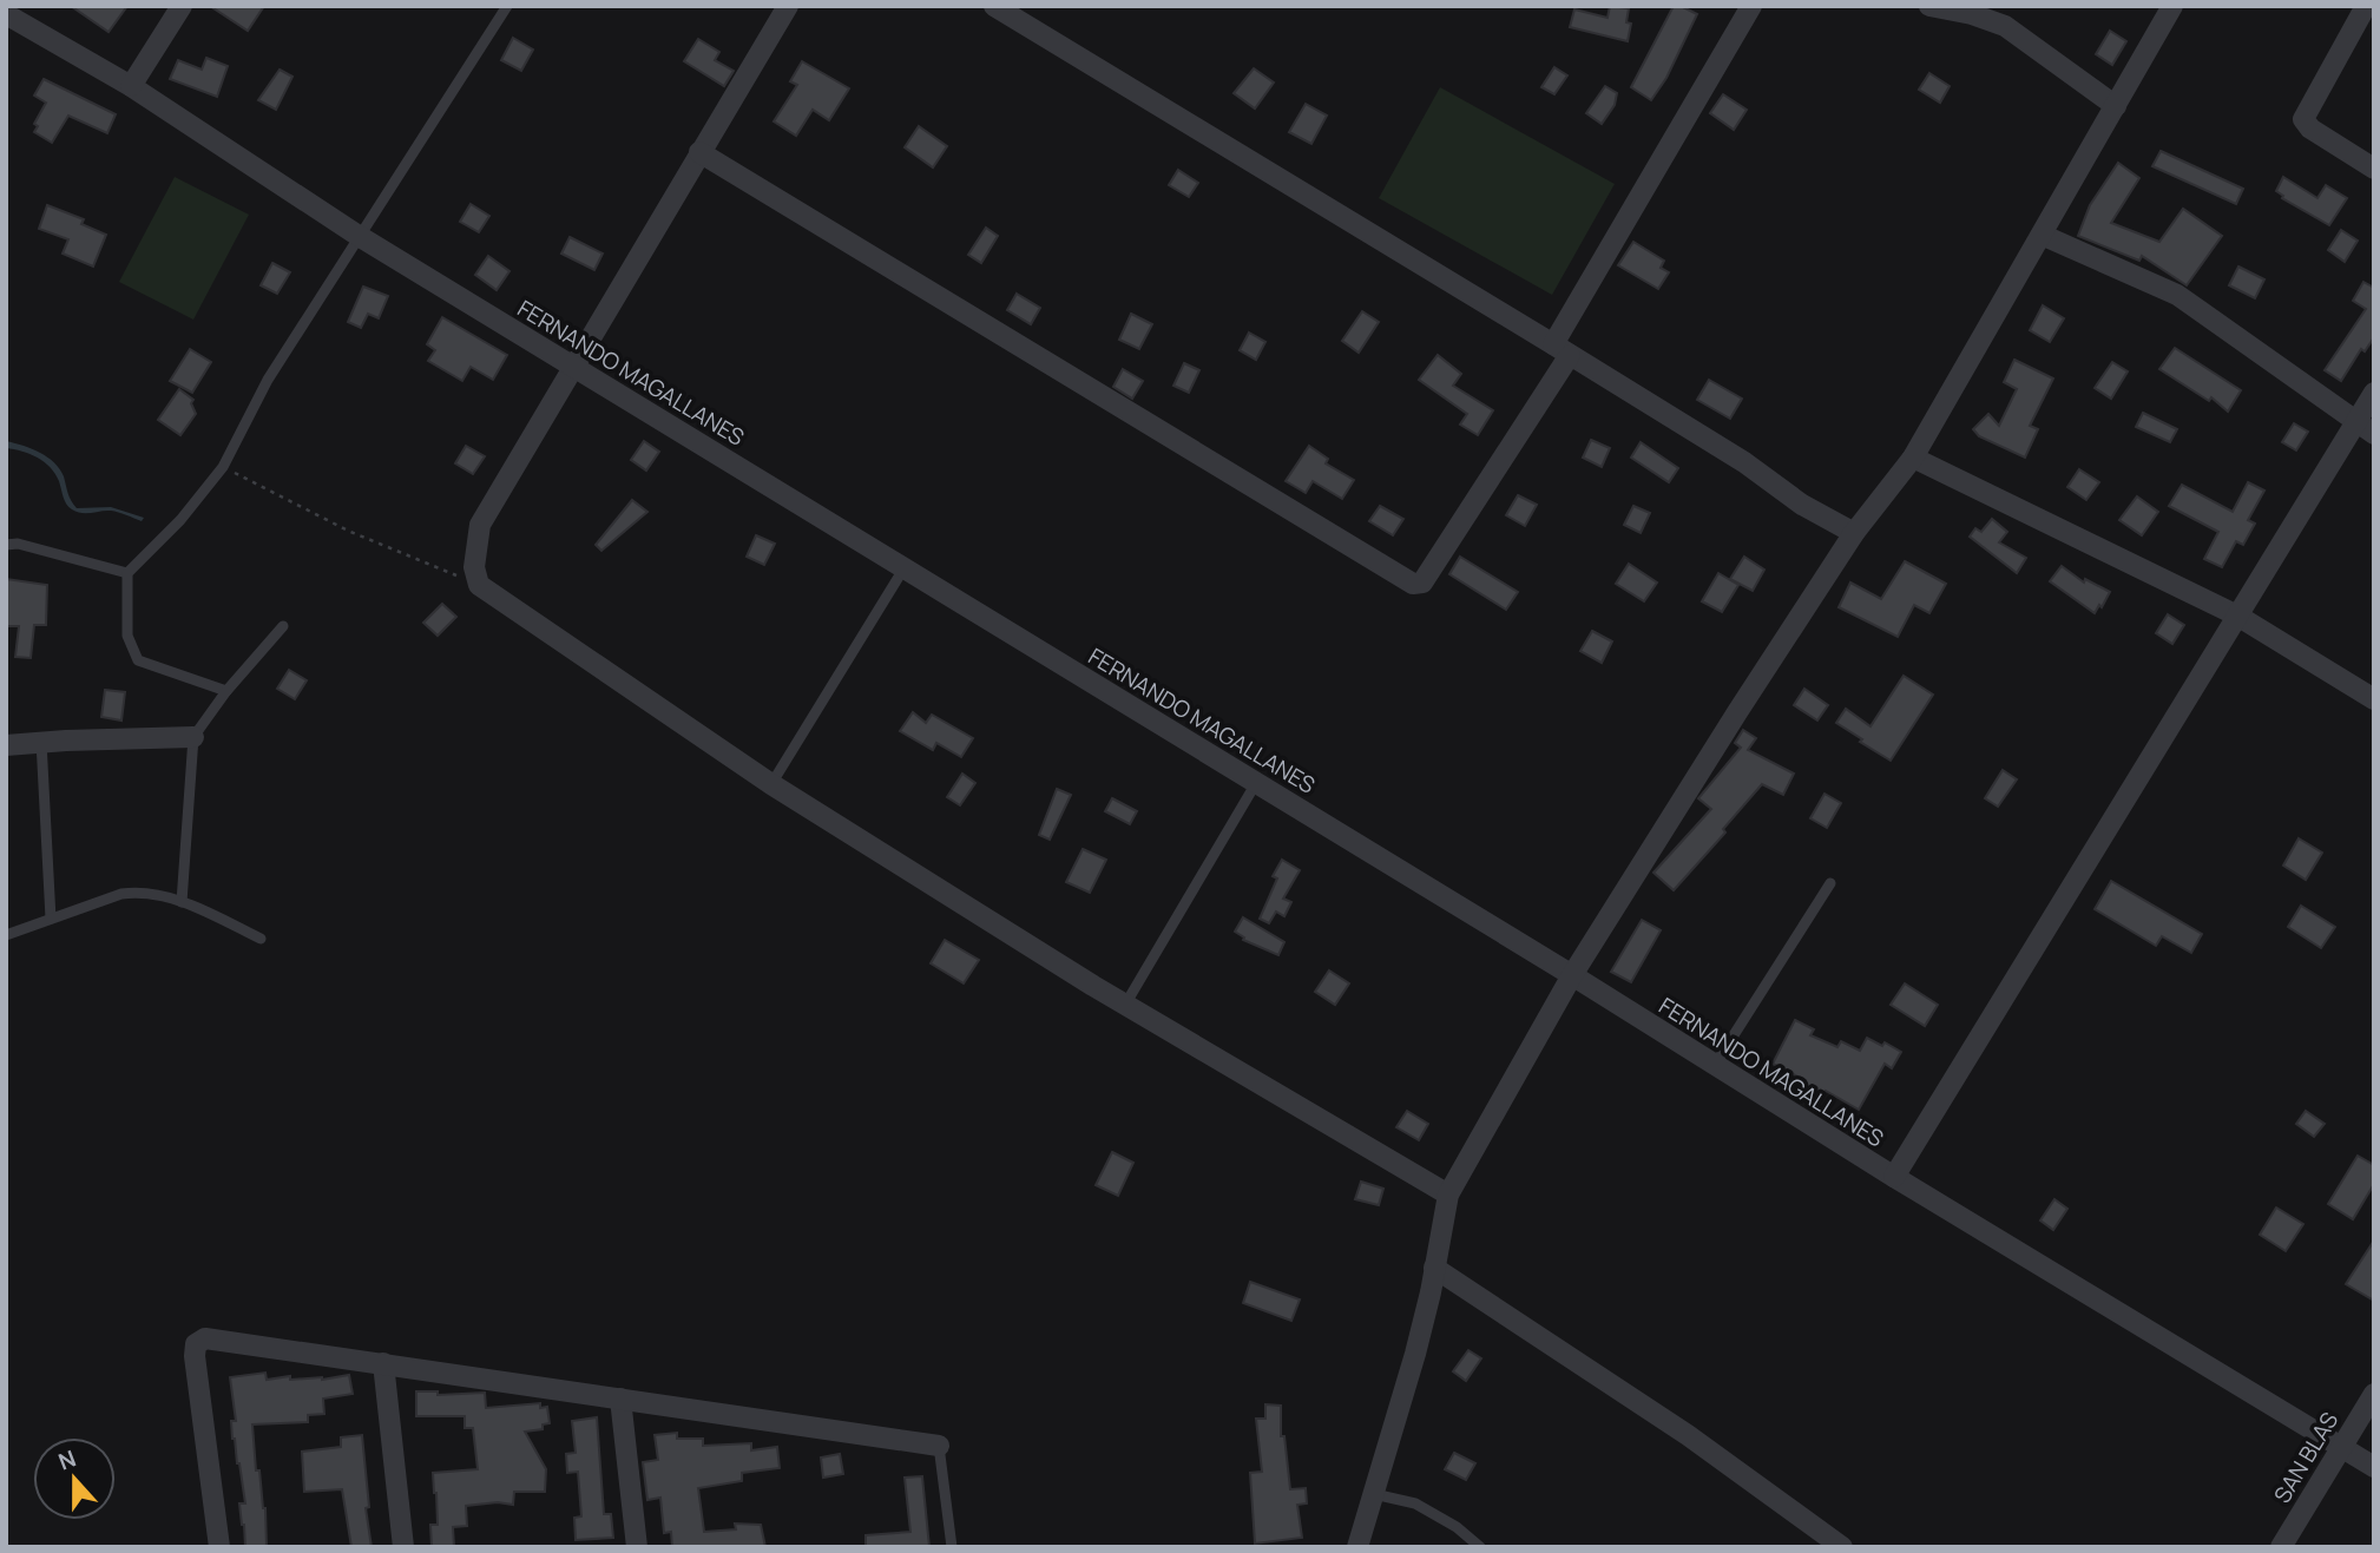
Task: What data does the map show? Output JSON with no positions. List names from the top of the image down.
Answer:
{
  "streets": {
    "street": ["FERNANDO MAGALLANES", "SAN BLAS"]
  },
  "crossings": [
    ["FERNANDO MAGALLANES", "SAN BLAS"]
  ],
  "north": "top"
}
